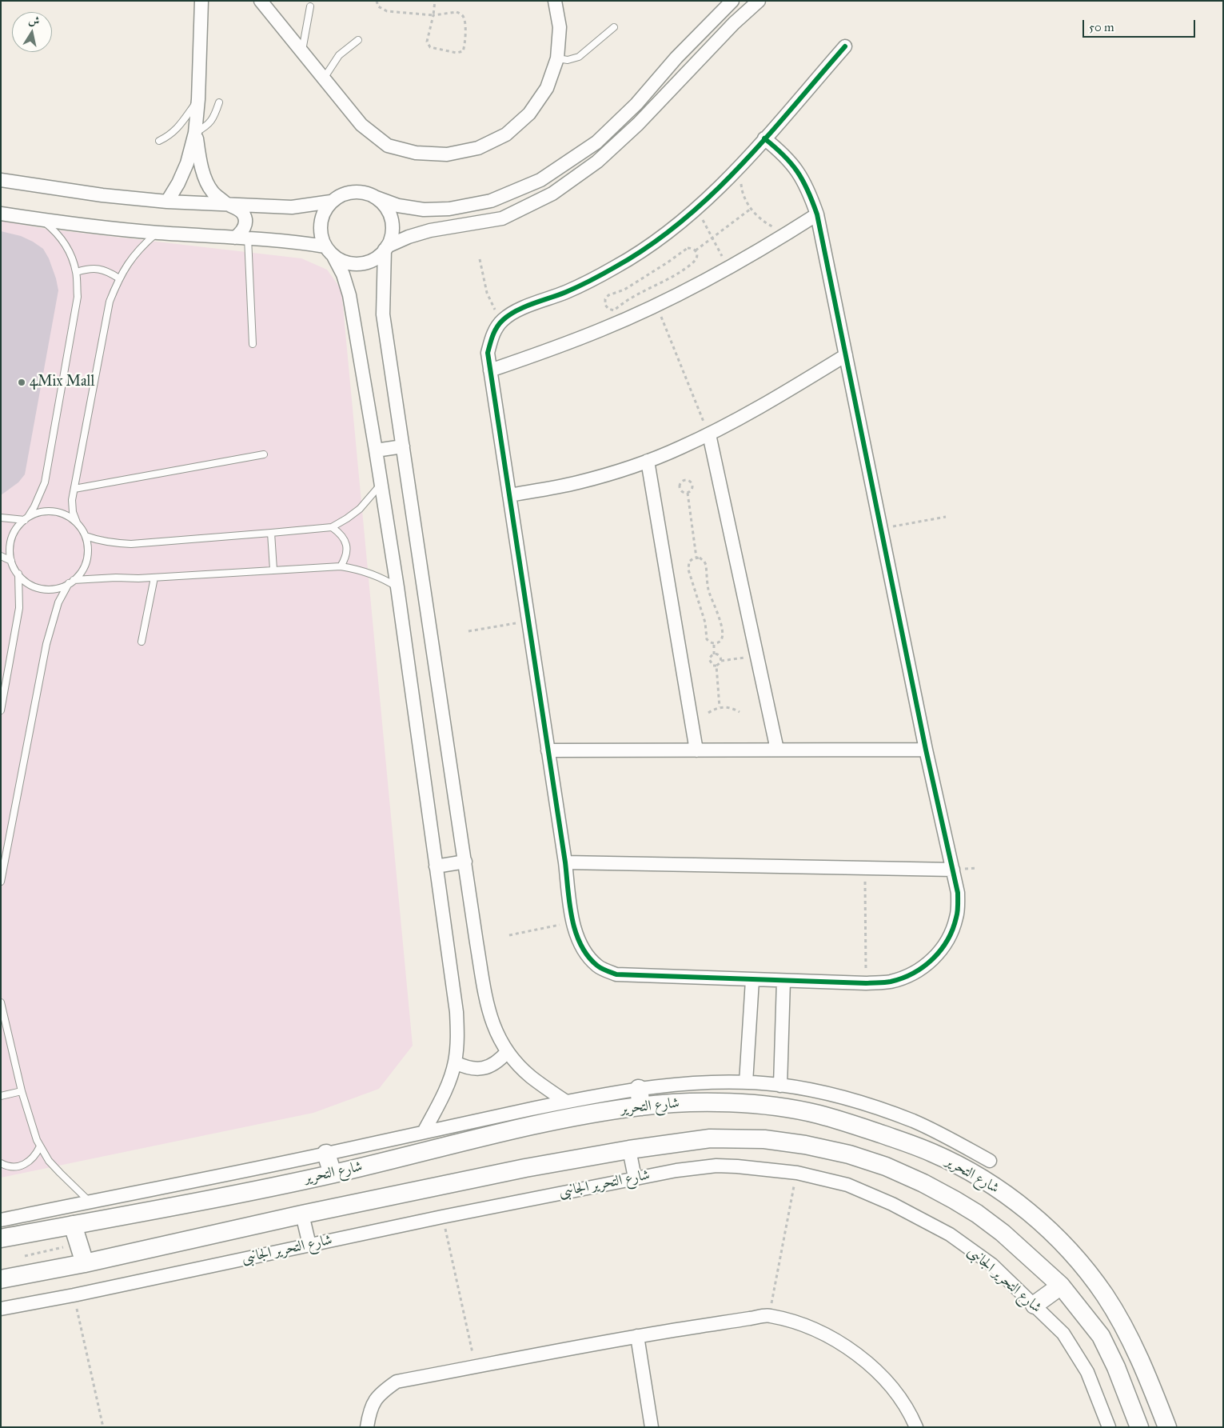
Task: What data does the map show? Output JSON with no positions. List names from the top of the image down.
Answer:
{
  "streets": {
    "street": ["شارع التحرير", "شارع التحرير الجانبى"]
  },
  "places": ["4Mix Mall"],
  "scale_bar": "50 m",
  "north": "top"
}
